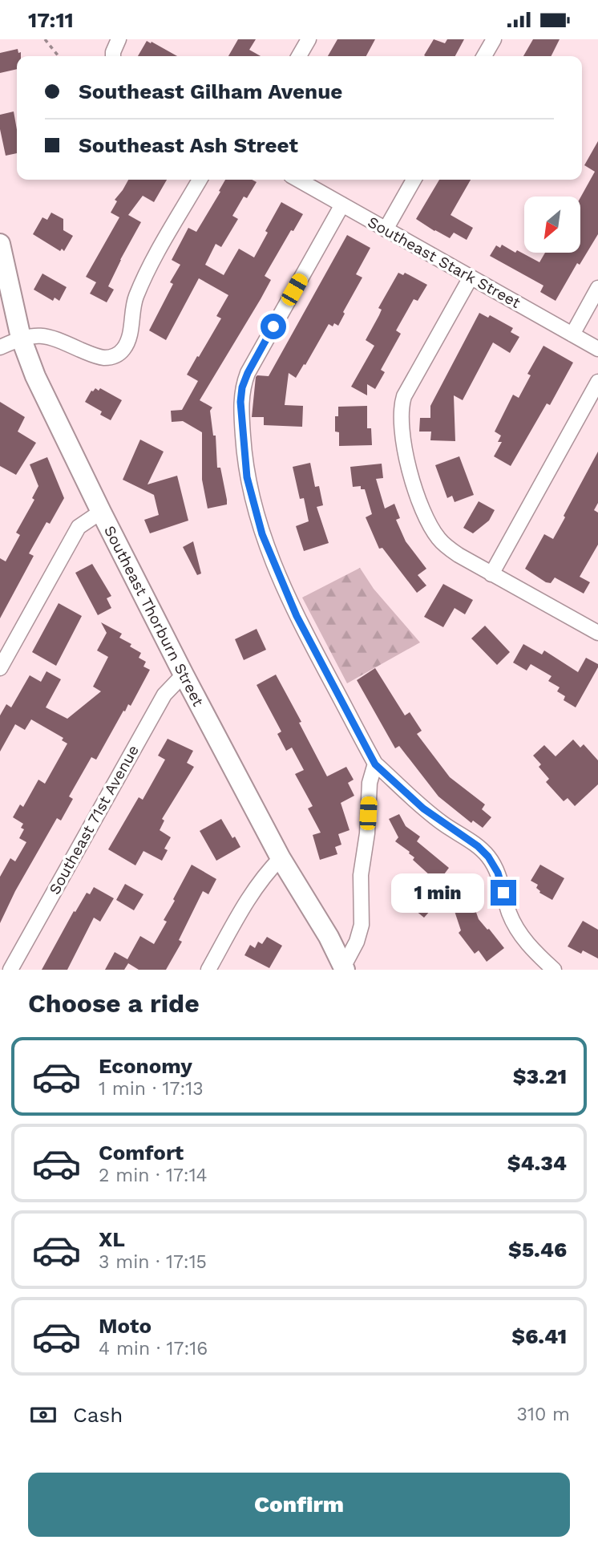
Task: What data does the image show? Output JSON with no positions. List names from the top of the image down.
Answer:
{
  "streets": {
    "main road": ["Southeast Thorburn Street"],
    "street": ["Southeast Stark Street", "Southeast 71st Avenue"]
  },
  "crossings": [
    ["Southeast Thorburn Street", "Southeast 71st Avenue"]
  ],
  "north": "bottom left",
  "page": {
    "status": "17:11",
    "banner": ["Southeast Gilham Avenue", "Southeast Ash Street"],
    "bubble": "1 min",
    "heading": "Choose a ride",
    "list": [
      {
        "name": "Economy",
        "note": "1 min · 17:13",
        "value": "$3.21"
      },
      {
        "name": "Comfort",
        "note": "2 min · 17:14",
        "value": "$4.34"
      },
      {
        "name": "XL",
        "note": "3 min · 17:15",
        "value": "$5.46"
      },
      {
        "name": "Moto",
        "note": "4 min · 17:16",
        "value": "$6.41"
      }
    ],
    "pay": ["Cash", "310 m"],
    "buttons": "Confirm"
  }
}
